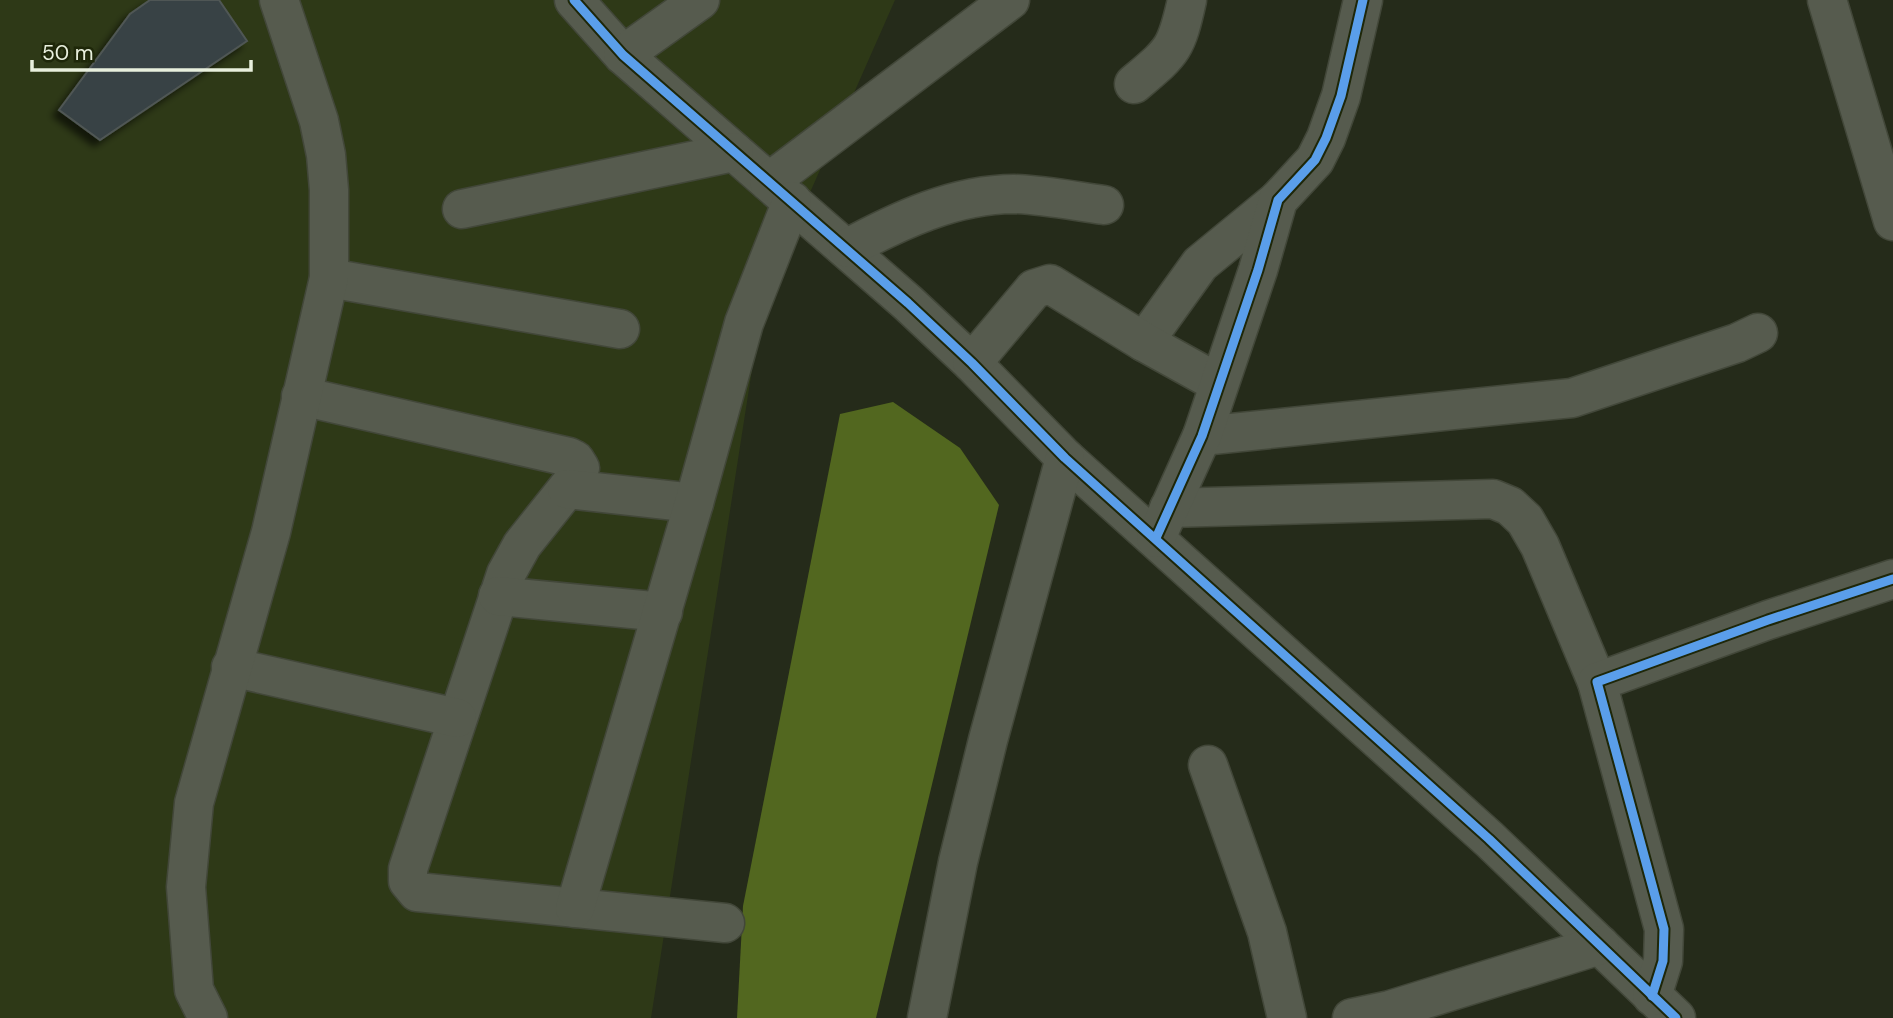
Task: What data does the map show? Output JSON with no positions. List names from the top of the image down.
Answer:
{
  "scale_bar": "50 m"
}
